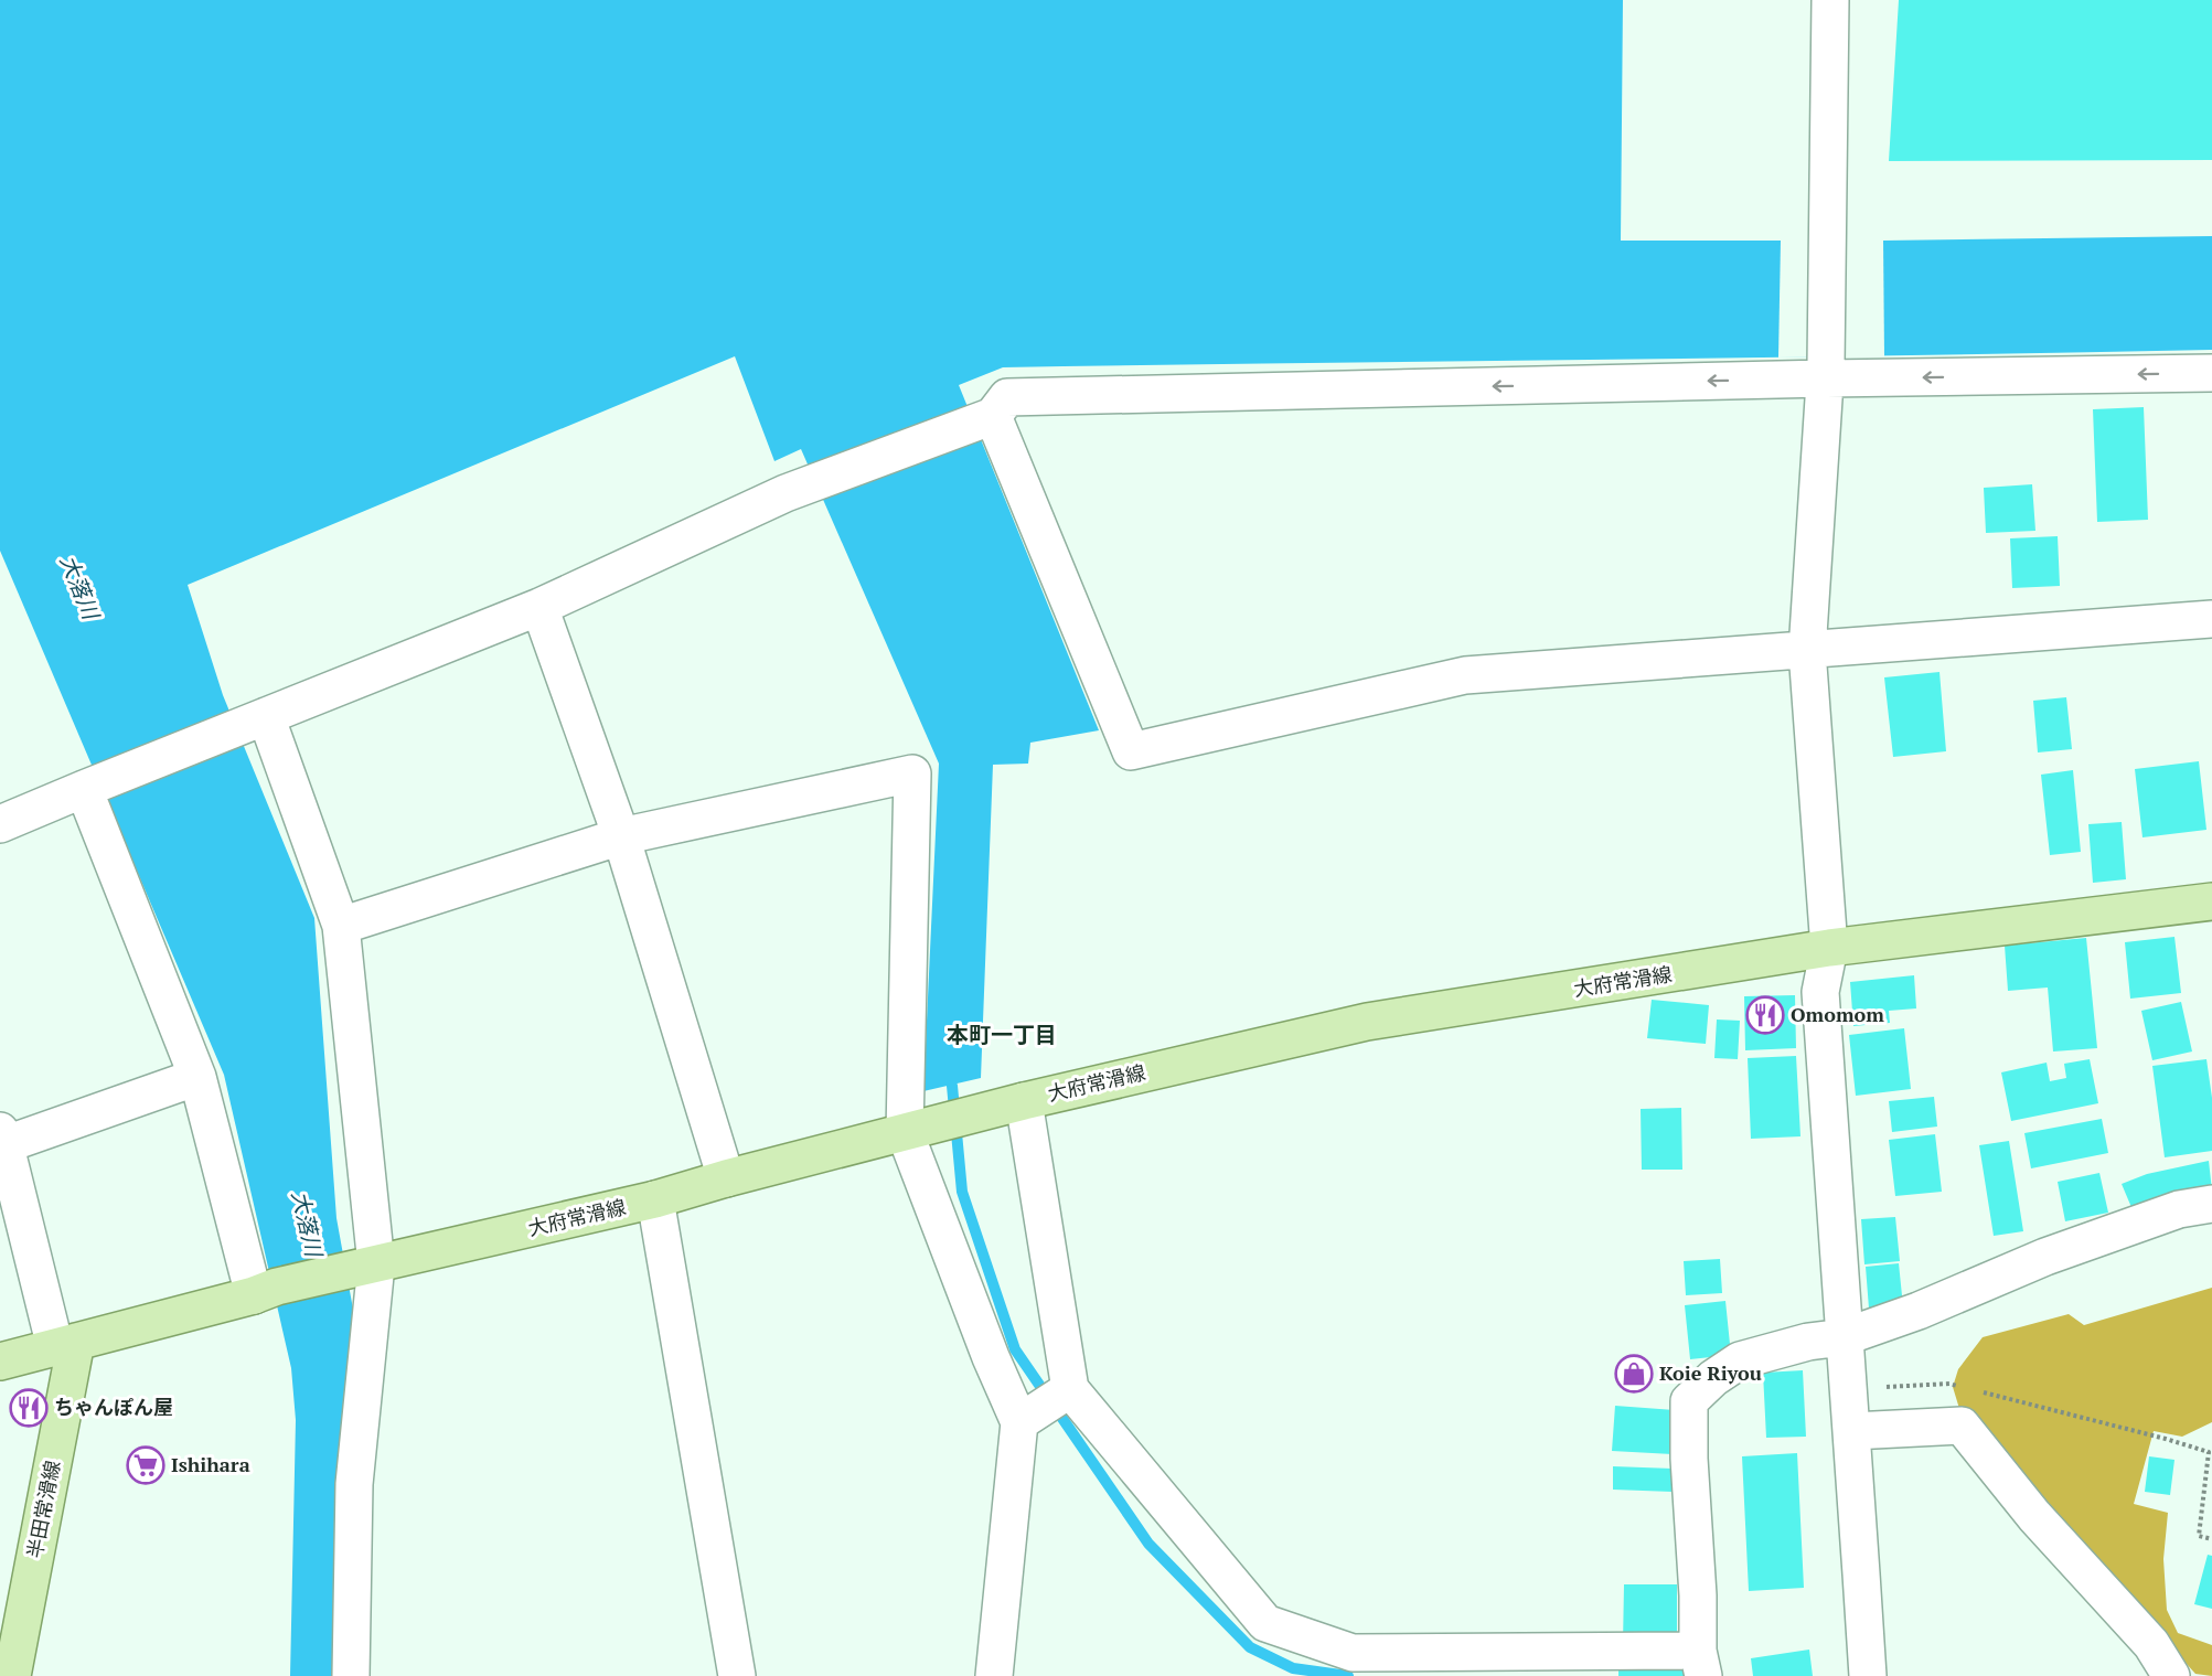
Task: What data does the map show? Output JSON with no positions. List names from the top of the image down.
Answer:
{
  "streets": {
    "main road": ["大府常滑線", "半田常滑線"]
  },
  "crossings": [
    ["大府常滑線", "半田常滑線"]
  ],
  "districts": ["本町一丁目"],
  "water": ["大落川"],
  "places": {
    "restaurant": ["Omomom", "ちゃんぽん屋"],
    "shop": ["Koie Riyou"],
    "supermarket": ["Ishihara"]
  }
}
